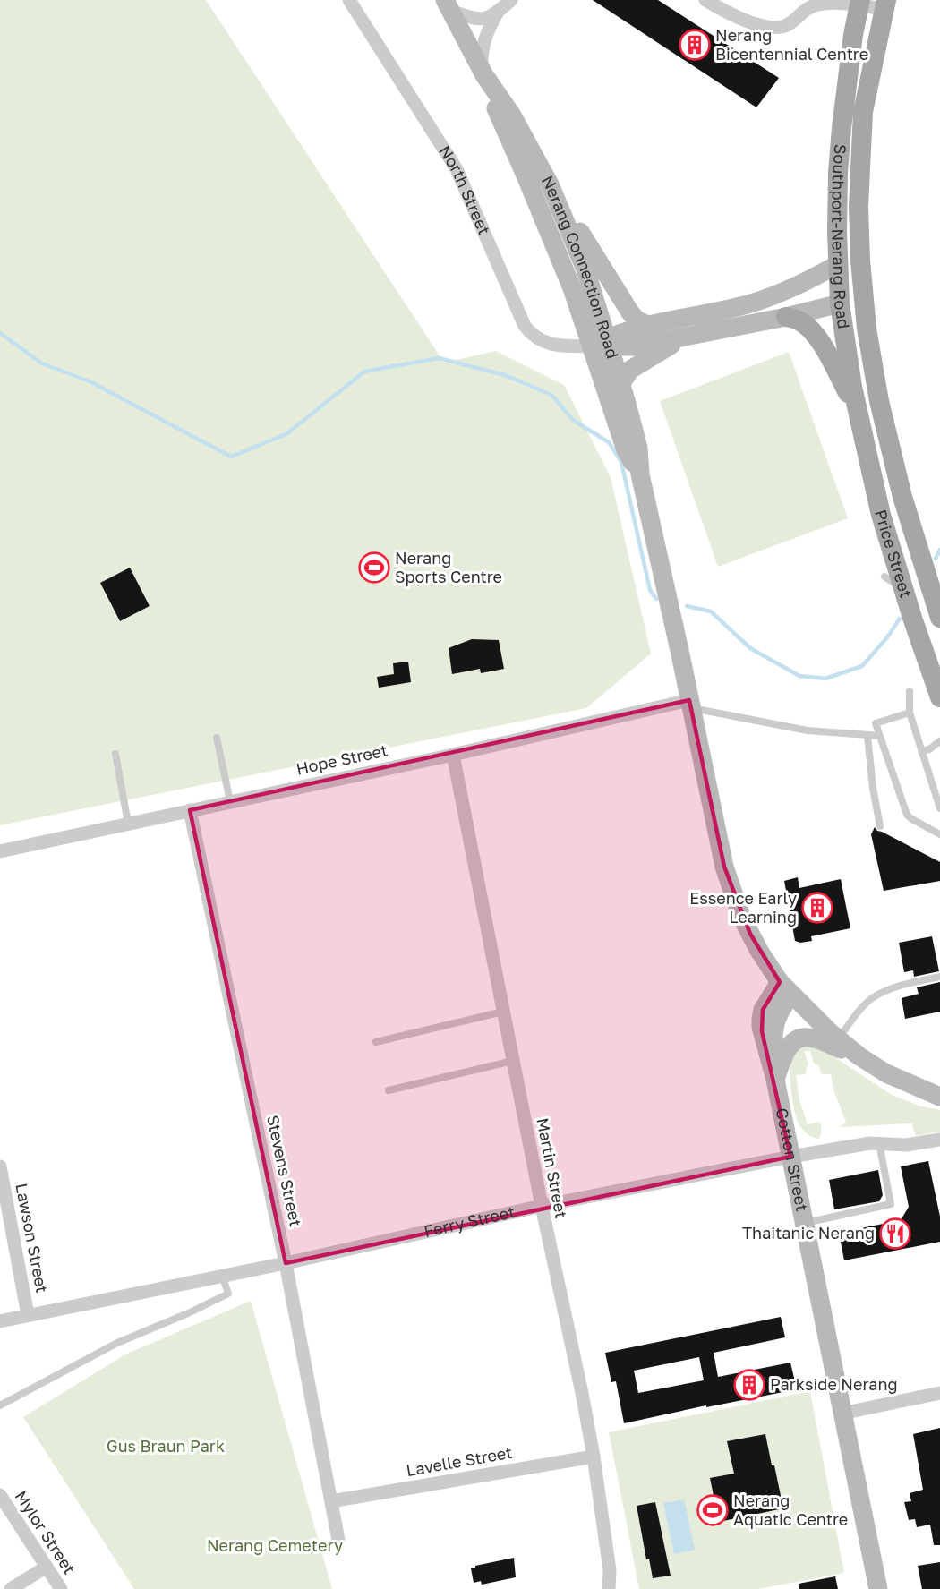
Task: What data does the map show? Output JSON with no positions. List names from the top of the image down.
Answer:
{
  "streets": {
    "main road": [
      "North Street",
      "Southport-Nerang Road",
      "Nerang Connection Road",
      "Price Street",
      "Cotton Street"
    ],
    "street": [
      "Hope Street",
      "Martin Street",
      "Stevens Street",
      "Ferry Street",
      "Lawson Street",
      "Lavelle Street",
      "Mylor Street"
    ]
  },
  "crossings": [
    ["North Street", "Southport-Nerang Road"],
    ["North Street", "Nerang Connection Road"],
    ["Southport-Nerang Road", "Price Street"],
    ["Nerang Connection Road", "Hope Street"],
    ["Hope Street", "Martin Street"],
    ["Hope Street", "Stevens Street"],
    ["Cotton Street", "Ferry Street"],
    ["Martin Street", "Ferry Street"],
    ["Martin Street", "Lavelle Street"],
    ["Stevens Street", "Ferry Street"],
    ["Stevens Street", "Lavelle Street"],
    ["Ferry Street", "Lawson Street"]
  ],
  "parks": ["Gus Braun Park", "Nerang Cemetery"],
  "places": {
    "building": ["Nerang Bicentennial Centre", "Essence Early Learning", "Parkside Nerang"],
    "sports": ["Nerang Sports Centre", "Nerang Aquatic Centre"],
    "restaurant": ["Thaitanic Nerang"]
  }
}
